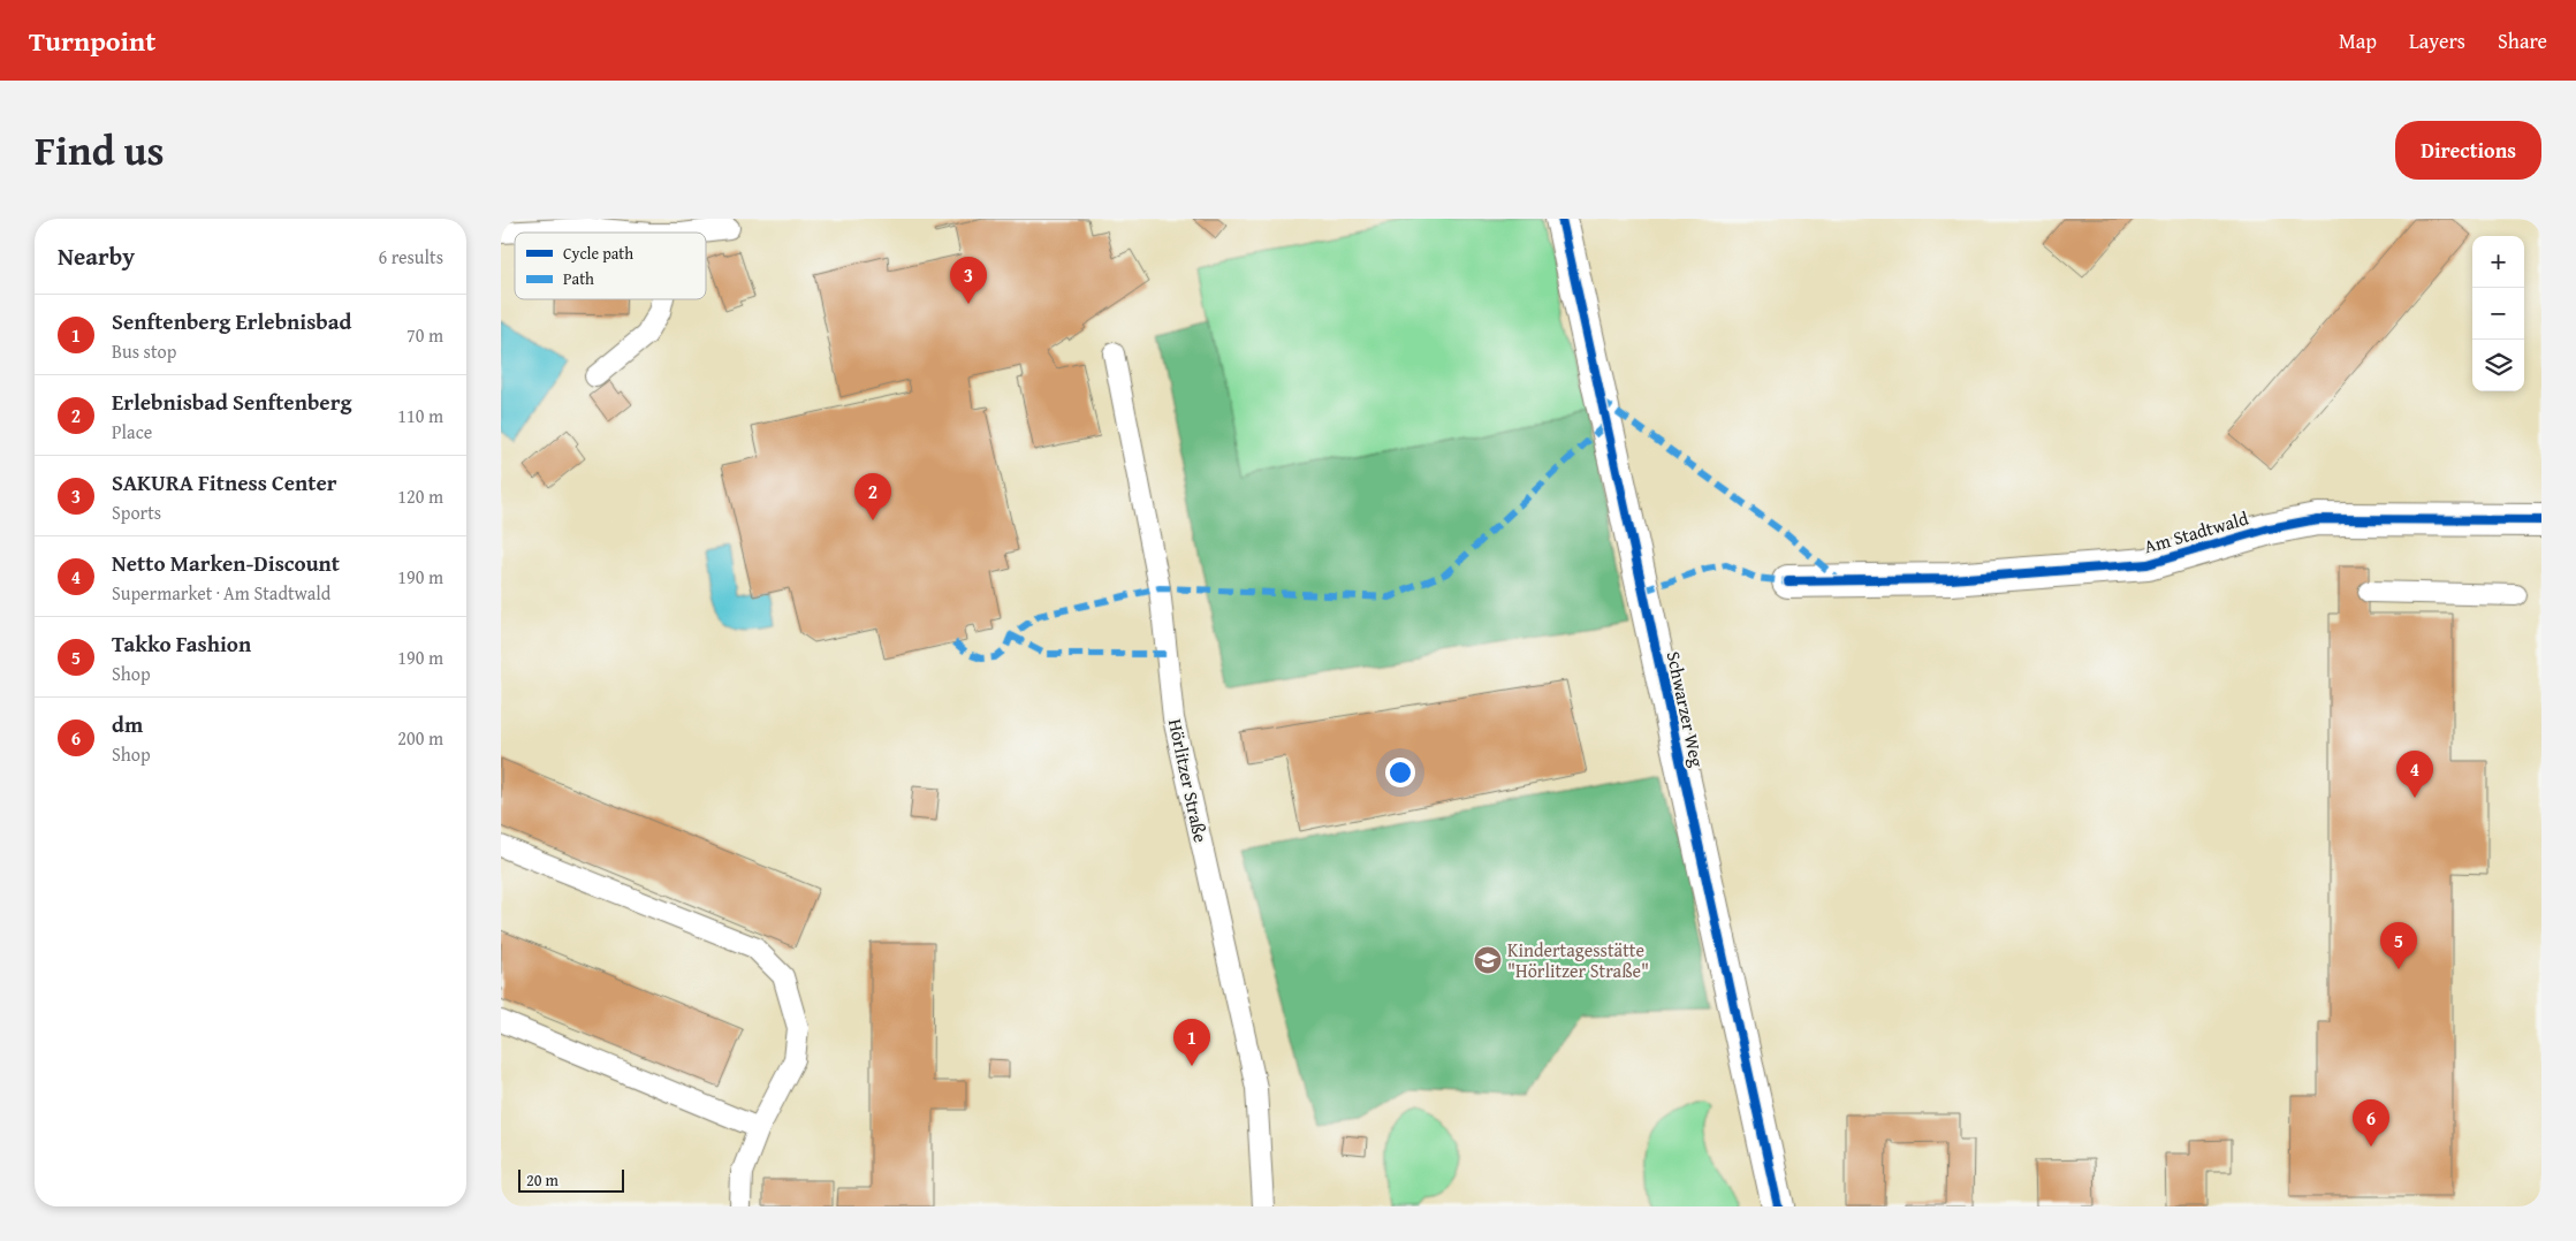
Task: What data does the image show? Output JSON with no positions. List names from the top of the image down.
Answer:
{
  "streets": {
    "street": ["Am Stadtwald", "Schwarzer Weg"],
    "lane": ["Hörlitzer Straße"]
  },
  "places": {
    "school or university": ["Kindertagesstätte \"Hörlitzer Straße\""]
  },
  "legend": ["Cycle path", "Path"],
  "scale_bar": "20 m",
  "page": {
    "header": "Turnpoint",
    "nav": ["Map", "Layers", "Share"],
    "title": "Find us",
    "buttons": "Directions",
    "heading": ["Nearby", "6 results"],
    "map_buttons": ["+", "−"],
    "pins": [
      "3",
      "2",
      "4",
      "5",
      "1",
      "6"
    ],
    "list": [
      {
        "mark": "1",
        "name": "Senftenberg Erlebnisbad",
        "note": "Bus stop",
        "value": "70 m"
      },
      {
        "mark": "2",
        "name": "Erlebnisbad Senftenberg",
        "note": "Place",
        "value": "110 m"
      },
      {
        "mark": "3",
        "name": "SAKURA Fitness Center",
        "note": "Sports",
        "value": "120 m"
      },
      {
        "mark": "4",
        "name": "Netto Marken-Discount",
        "note": "Supermarket · Am Stadtwald",
        "value": "190 m"
      },
      {
        "mark": "5",
        "name": "Takko Fashion",
        "note": "Shop",
        "value": "190 m"
      },
      {
        "mark": "6",
        "name": "dm",
        "note": "Shop",
        "value": "200 m"
      }
    ],
    "scale": "20 m"
  }
}
